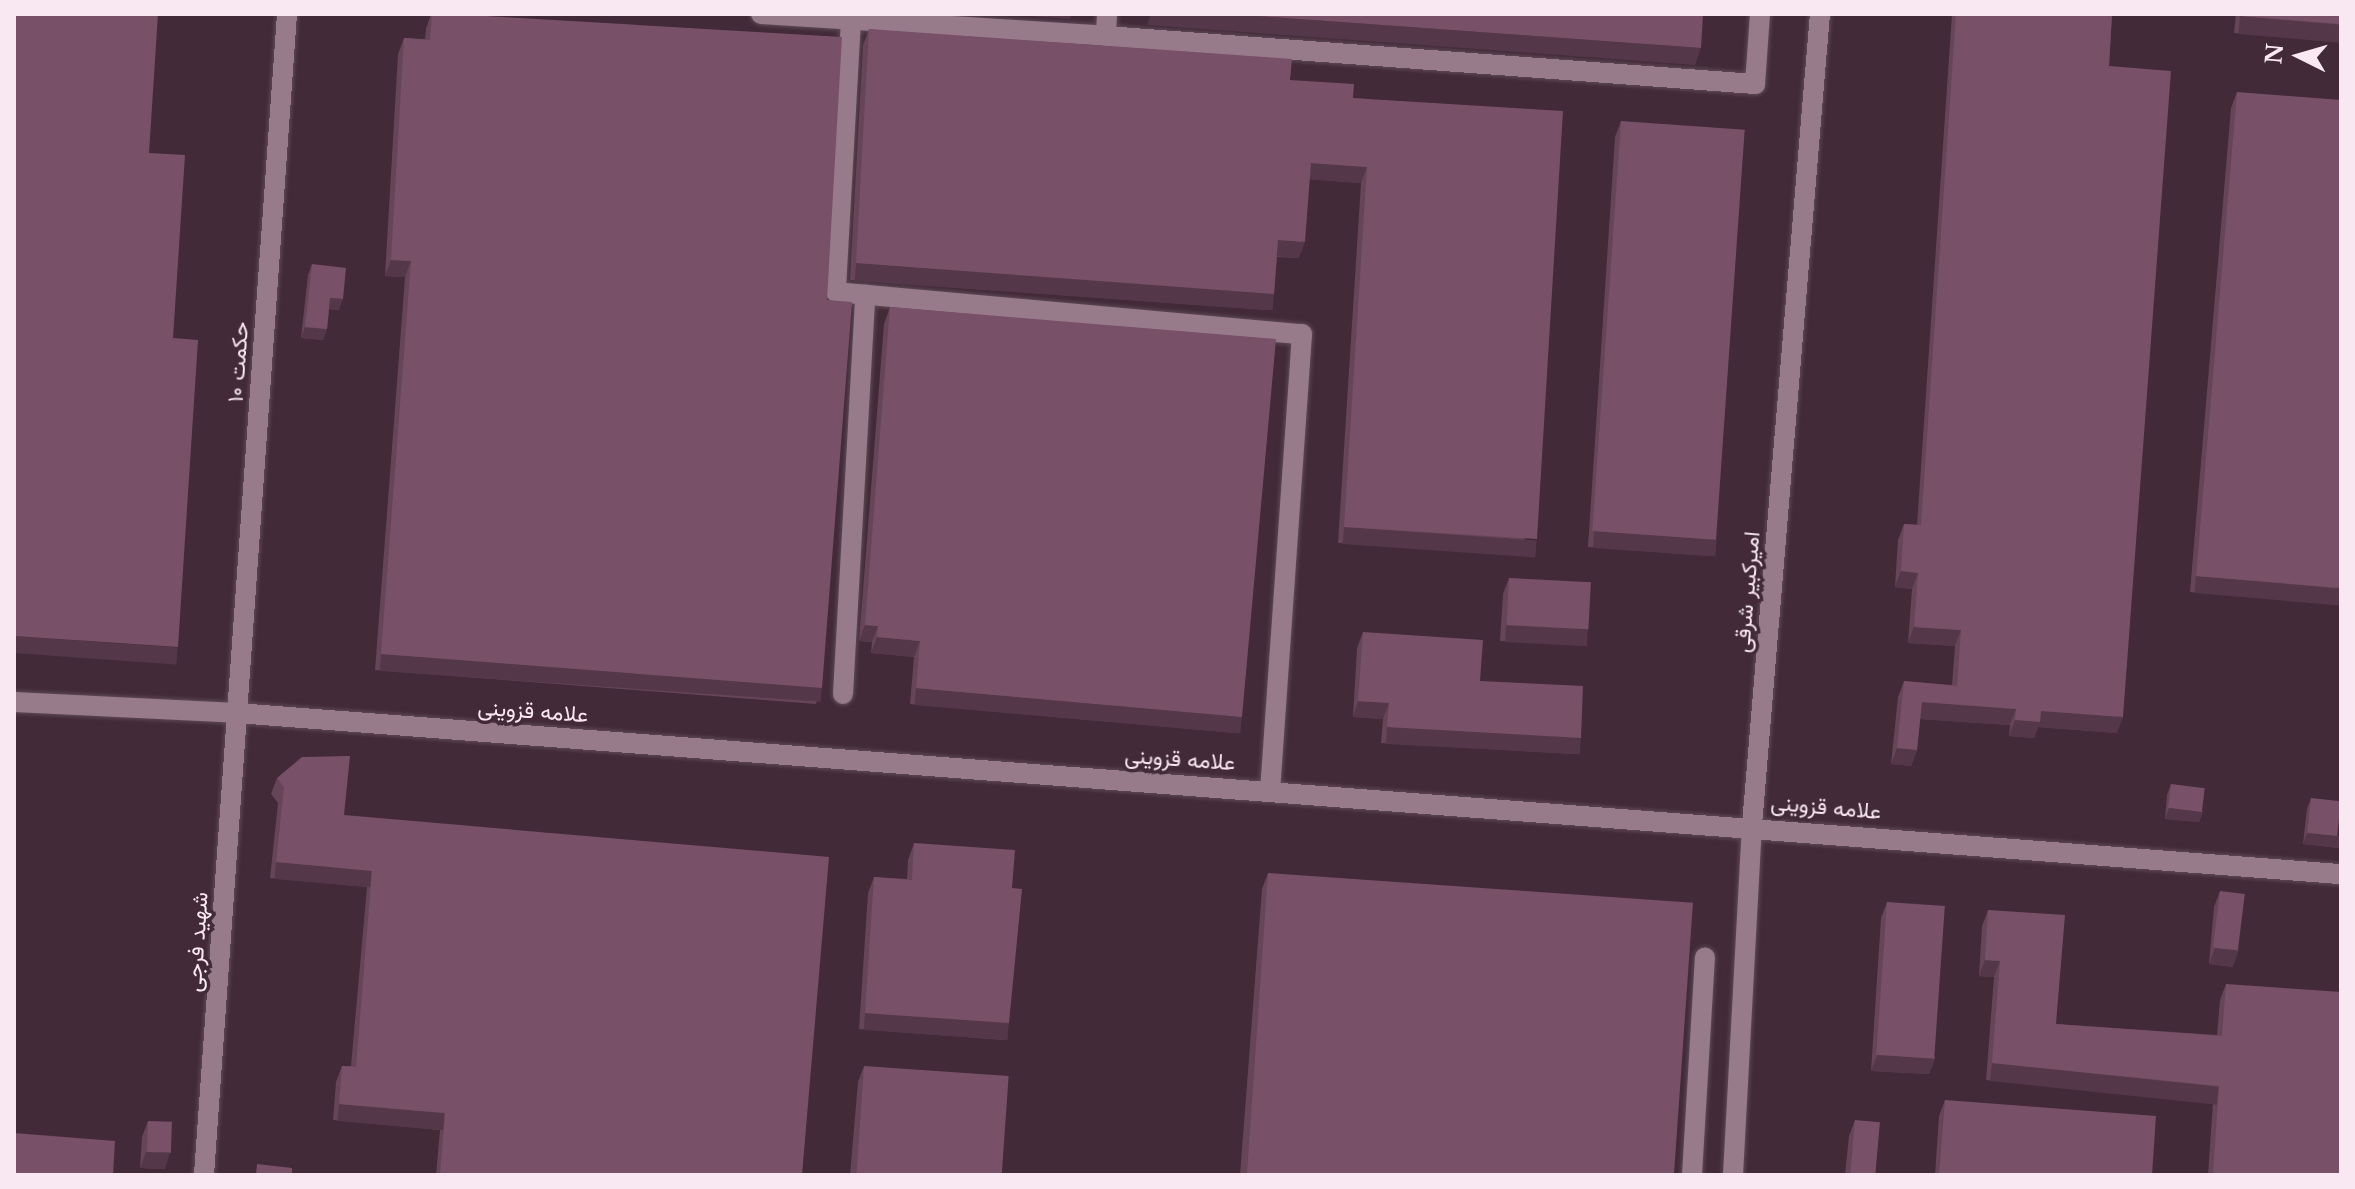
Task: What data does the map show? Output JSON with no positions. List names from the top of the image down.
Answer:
{
  "streets": {
    "street": [
      "حکمت ۱۰",
      "امیرکبیر شرقی",
      "علامه قزوینی",
      "شهید فرجی"
    ]
  },
  "crossings": [
    ["حکمت ۱۰", "علامه قزوینی"],
    ["حکمت ۱۰", "شهید فرجی"],
    ["امیرکبیر شرقی", "علامه قزوینی"],
    ["علامه قزوینی", "شهید فرجی"]
  ],
  "north": "left"
}
